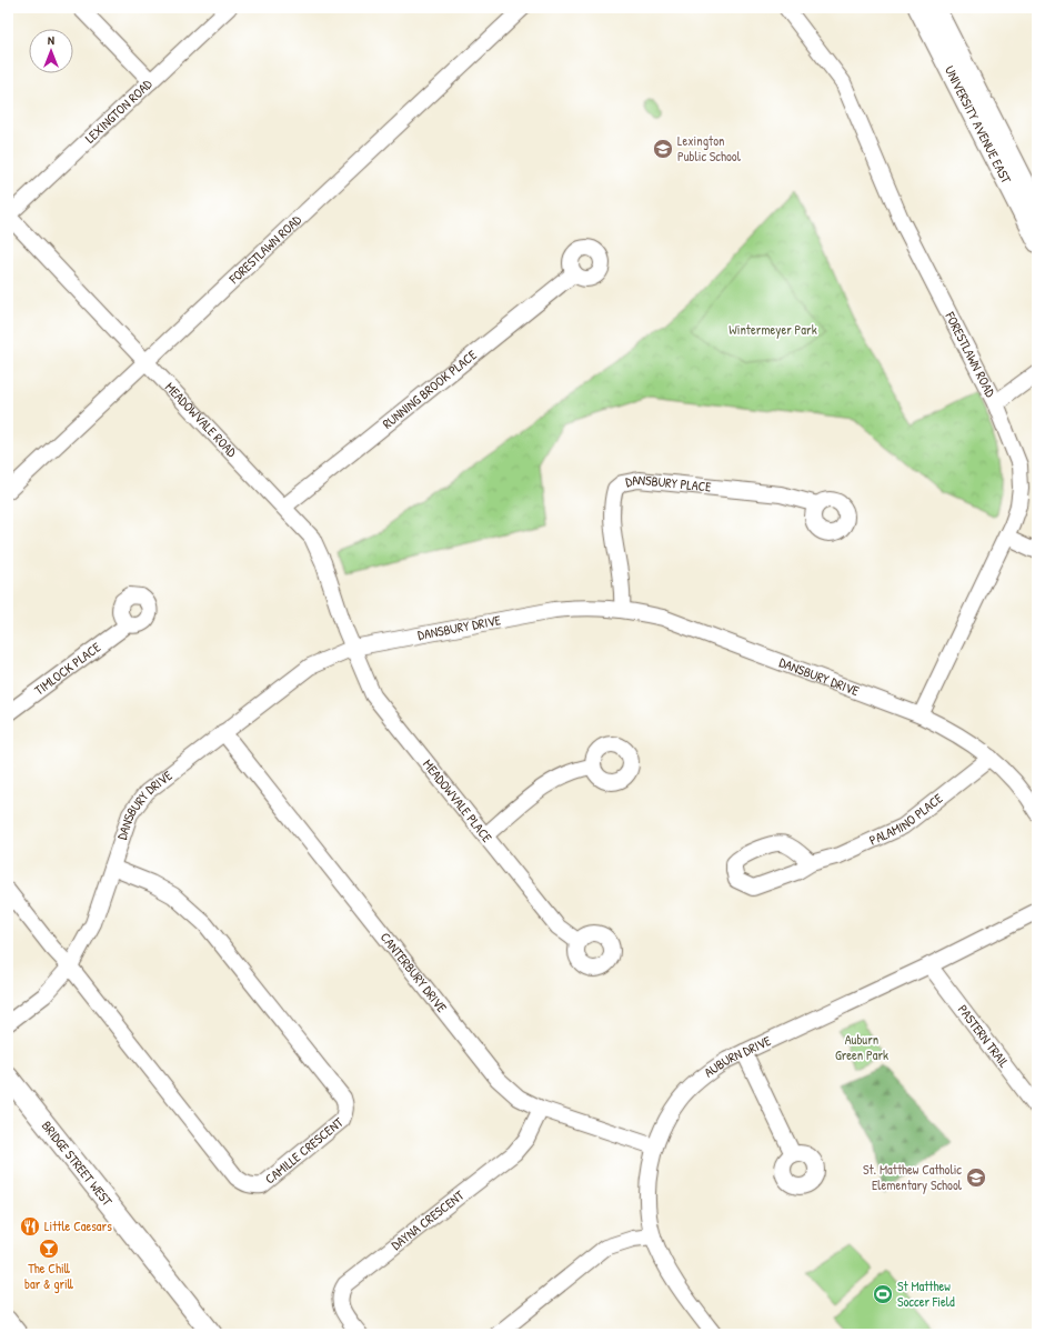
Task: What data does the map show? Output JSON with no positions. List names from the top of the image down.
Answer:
{
  "streets": {
    "main road": ["UNIVERSITY AVENUE EAST", "BRIDGE STREET WEST"],
    "street": [
      "LEXINGTON ROAD",
      "FORESTLAWN ROAD",
      "RUNNING BROOK PLACE",
      "MEADOWVALE ROAD",
      "DANSBURY PLACE",
      "DANSBURY DRIVE",
      "TIMLOCK PLACE",
      "MEADOWVALE PLACE",
      "PALAMINO PLACE",
      "CANTERBURY DRIVE",
      "PASTERN TRAIL",
      "AUBURN DRIVE",
      "CAMILLE CRESCENT",
      "DAYNA CRESCENT"
    ]
  },
  "crossings": [
    ["LEXINGTON ROAD", "MEADOWVALE ROAD"],
    ["FORESTLAWN ROAD", "MEADOWVALE ROAD"],
    ["FORESTLAWN ROAD", "DANSBURY DRIVE"],
    ["RUNNING BROOK PLACE", "MEADOWVALE ROAD"],
    ["MEADOWVALE ROAD", "DANSBURY DRIVE"],
    ["MEADOWVALE ROAD", "MEADOWVALE PLACE"],
    ["DANSBURY PLACE", "DANSBURY DRIVE"],
    ["DANSBURY DRIVE", "MEADOWVALE PLACE"],
    ["DANSBURY DRIVE", "PALAMINO PLACE"],
    ["DANSBURY DRIVE", "CANTERBURY DRIVE"],
    ["DANSBURY DRIVE", "CAMILLE CRESCENT"],
    ["CANTERBURY DRIVE", "AUBURN DRIVE"],
    ["CANTERBURY DRIVE", "DAYNA CRESCENT"],
    ["PASTERN TRAIL", "AUBURN DRIVE"]
  ],
  "parks": ["Wintermeyer Park", "Auburn Green Park"],
  "places": {
    "school or university": ["Lexington Public School", "St. Matthew Catholic Elementary School"],
    "restaurant": ["Little Caesars"],
    "bar": ["The Chill bar & grill"],
    "sports": ["St Matthew Soccer Field"]
  },
  "north": "top"
}
